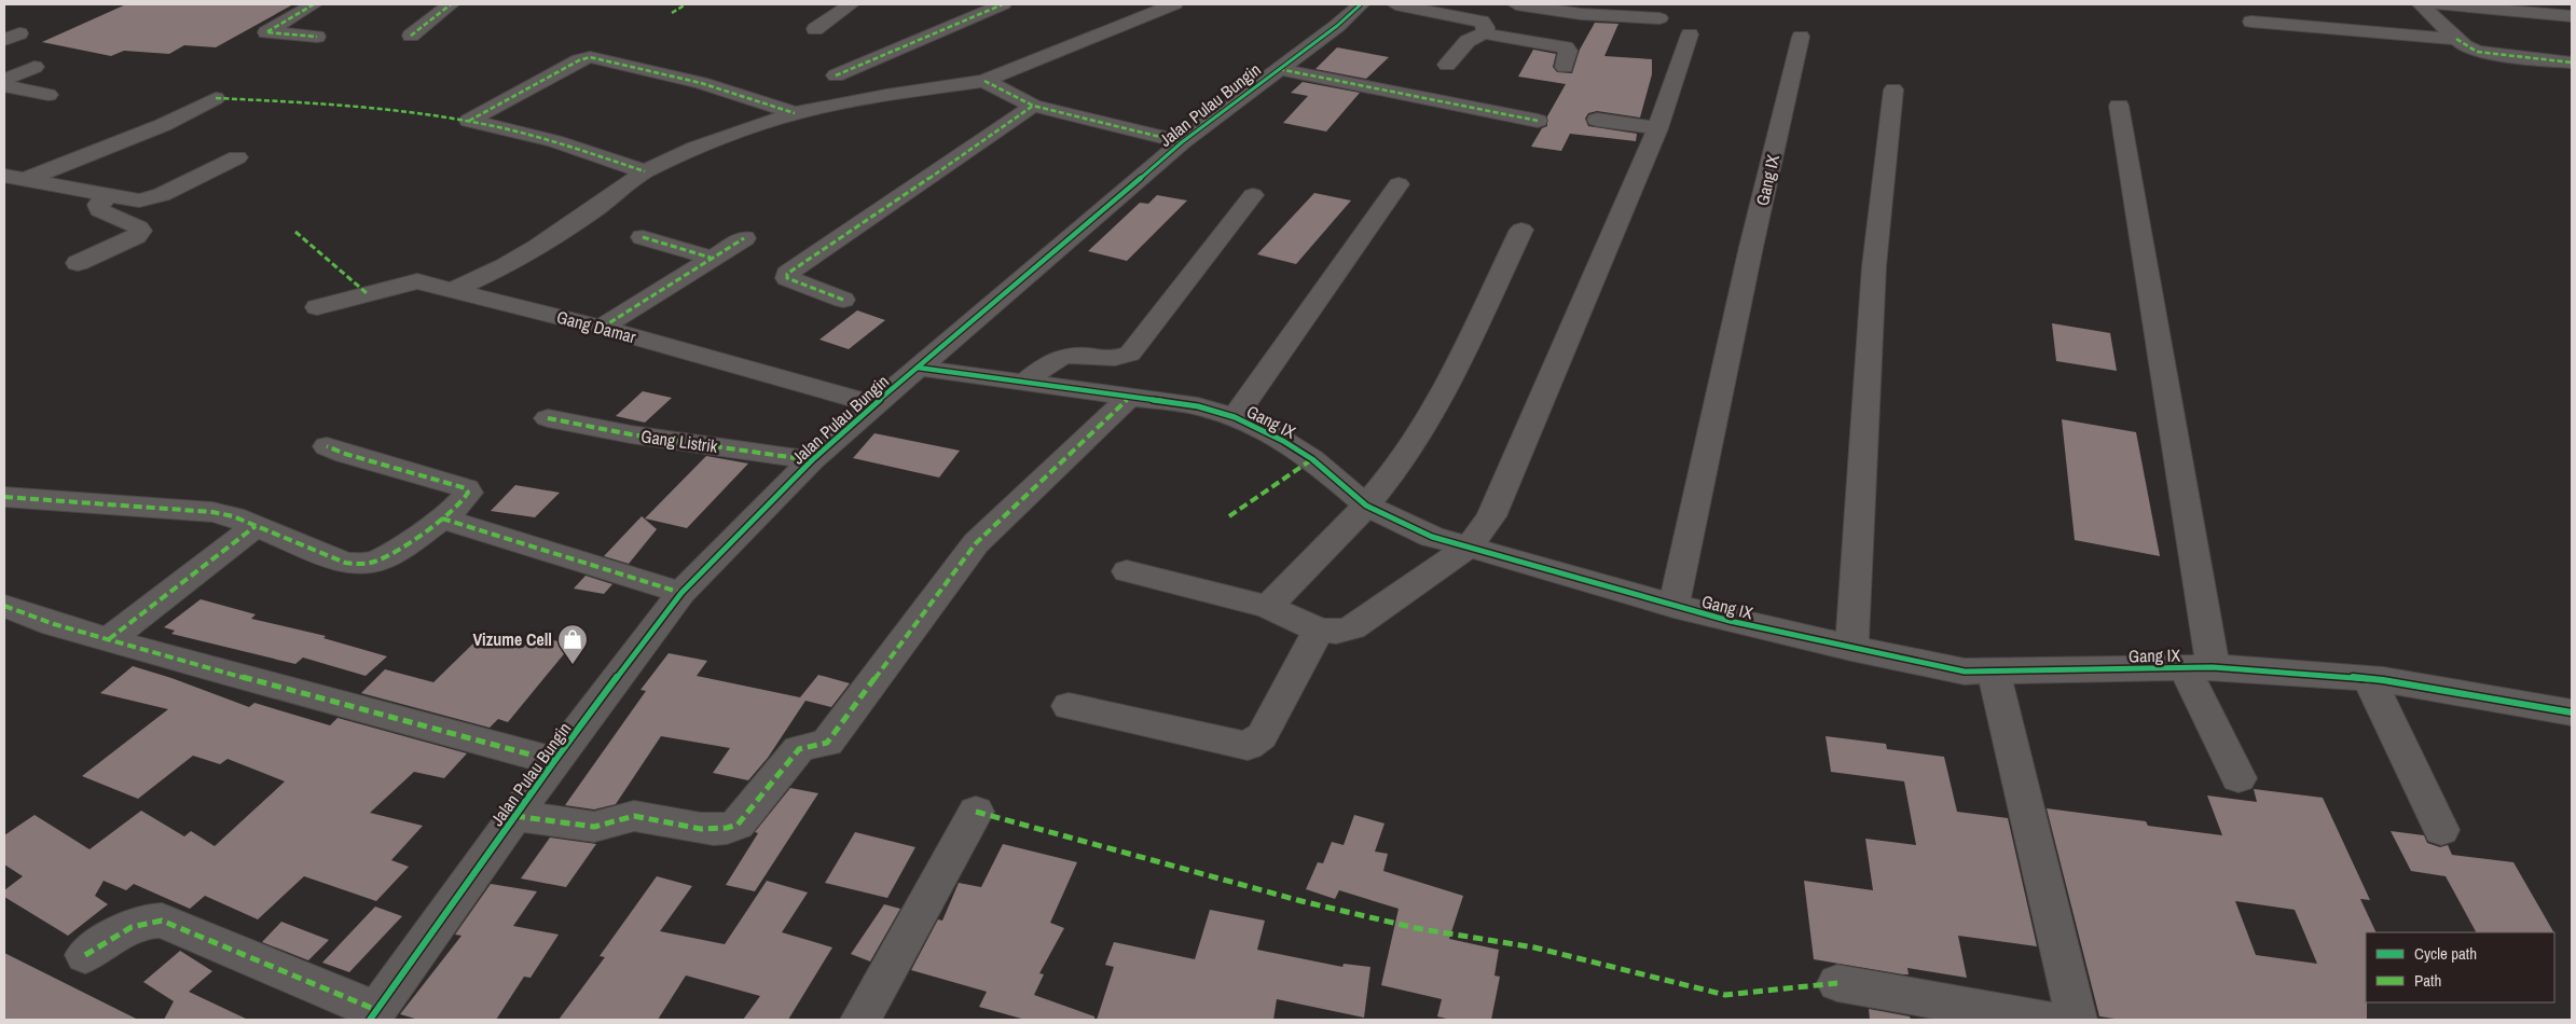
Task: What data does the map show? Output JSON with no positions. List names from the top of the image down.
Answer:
{
  "streets": {
    "street": [
      "Jalan Pulau Bungin",
      "Gang IX",
      "Gang Damar",
      "Gang Listrik"
    ]
  },
  "crossings": [
    ["Jalan Pulau Bungin", "Gang IX"],
    ["Jalan Pulau Bungin", "Gang Damar"],
    ["Jalan Pulau Bungin", "Gang Listrik"]
  ],
  "places": {
    "shop": ["Vizume Cell"]
  },
  "legend": ["Cycle path", "Path"]
}
